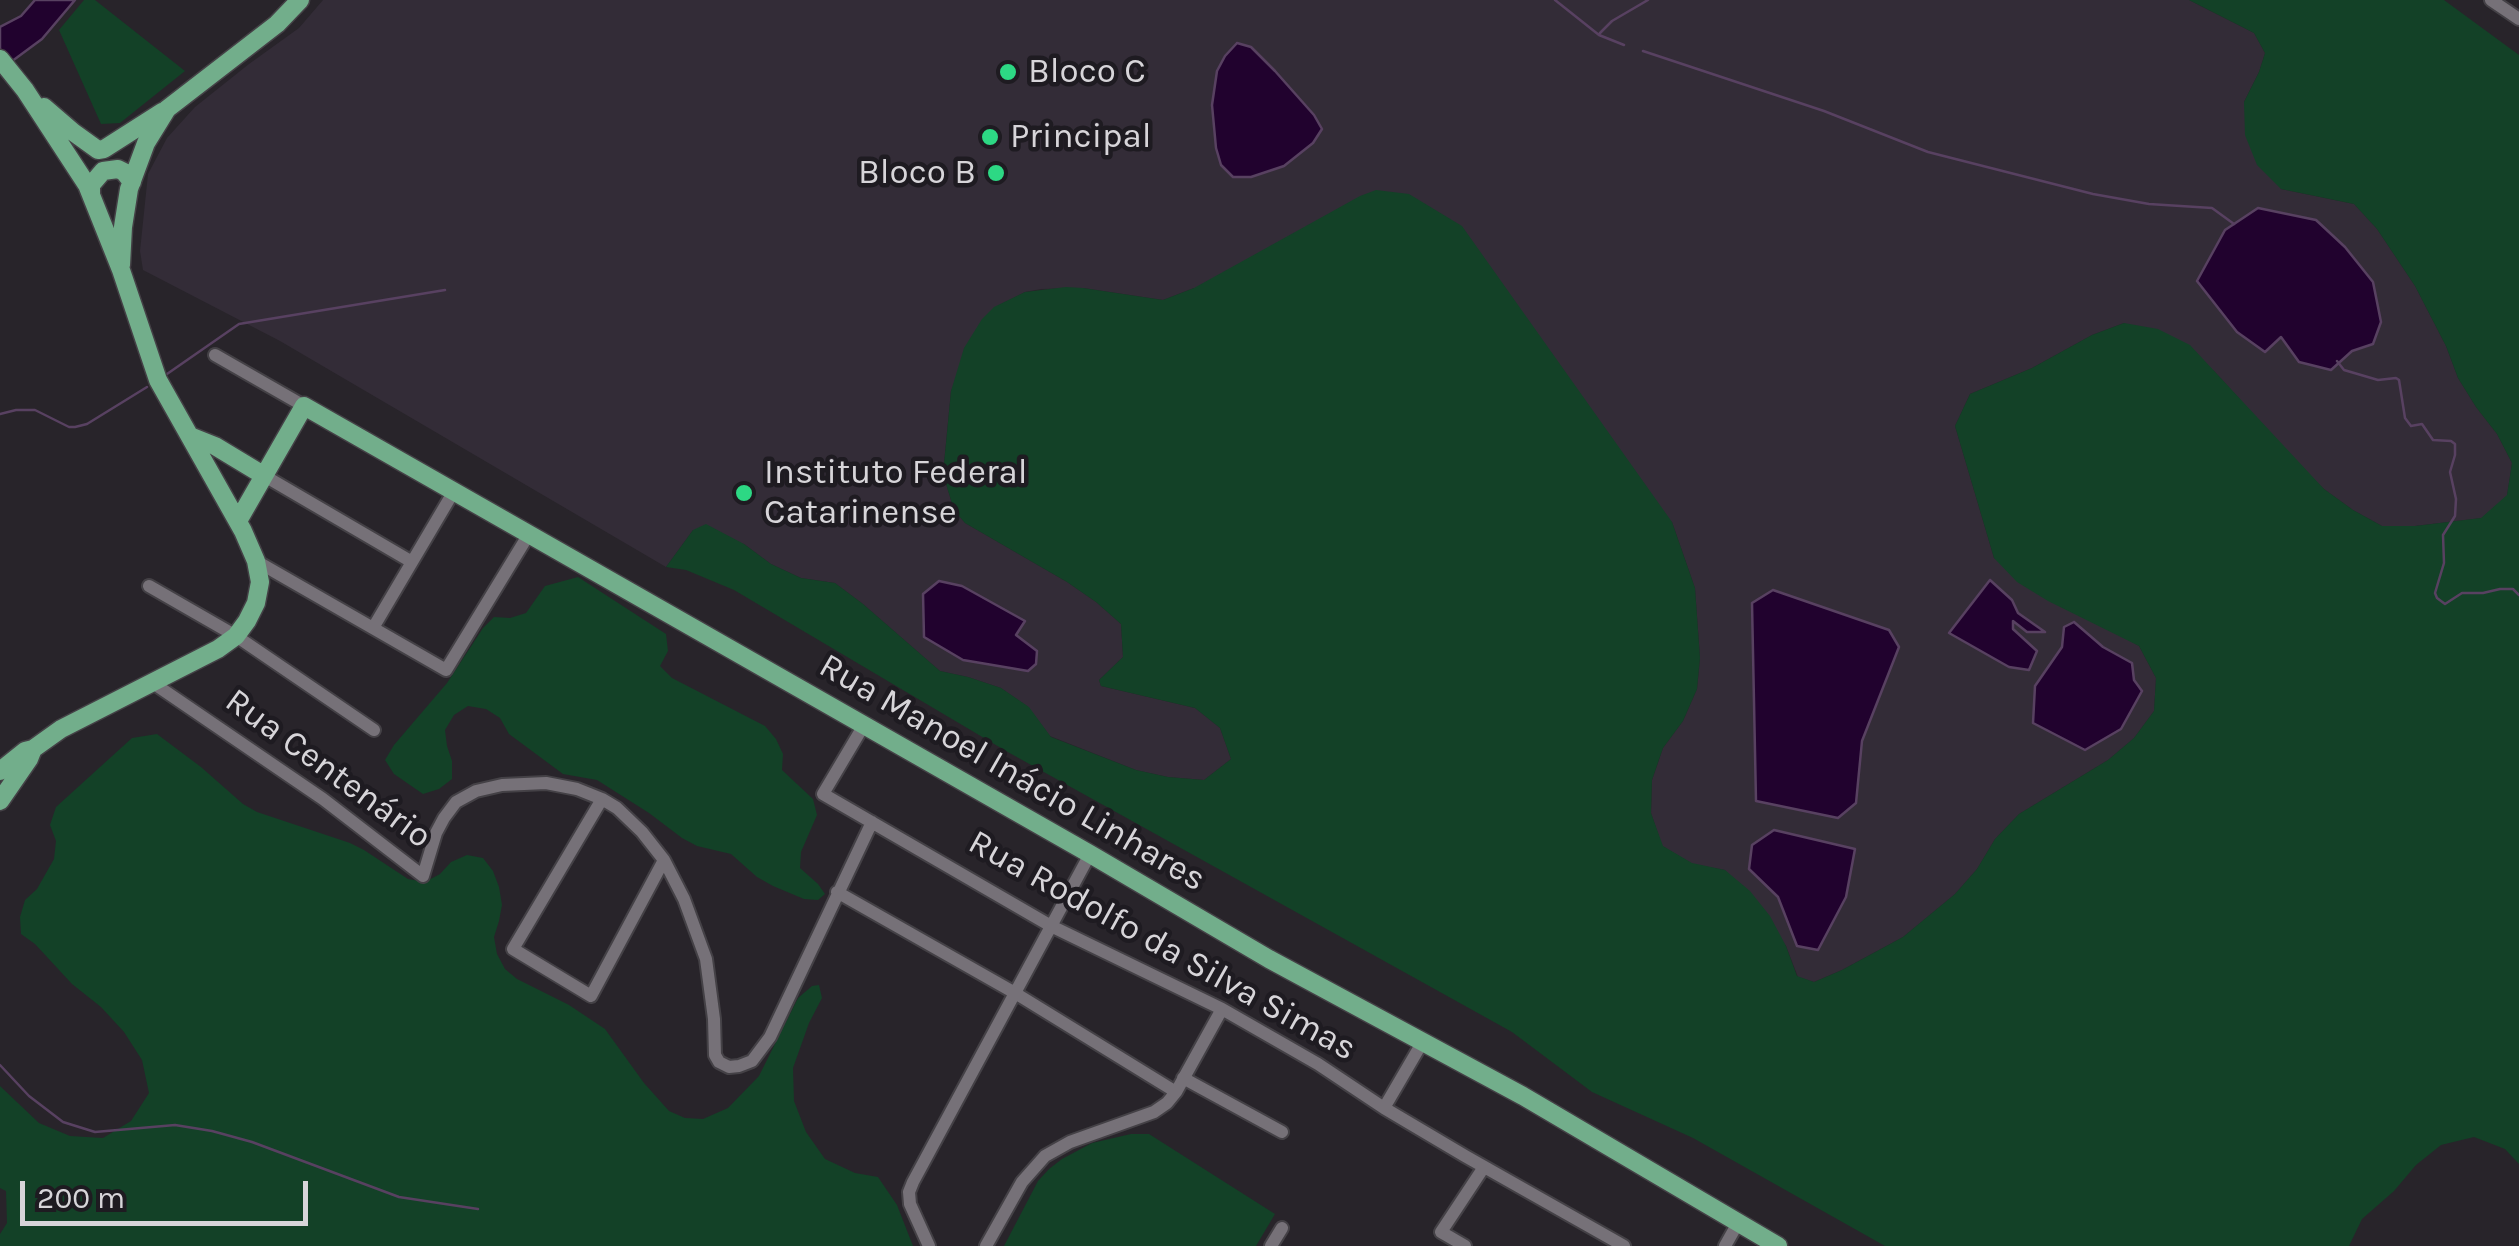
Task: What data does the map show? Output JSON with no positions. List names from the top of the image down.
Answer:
{
  "streets": {
    "main road": ["Rua Manoel Inácio Linhares"],
    "street": ["Rua Centenário", "Rua Rodolfo da Silva Simas"]
  },
  "crossings": [
    ["Rua Manoel Inácio Linhares", "Rua Rodolfo da Silva Simas"]
  ],
  "places": [
    "Bloco C",
    "Principal",
    "Bloco B",
    "Instituto Federal Catarinense"
  ],
  "scale_bar": "200 m"
}
